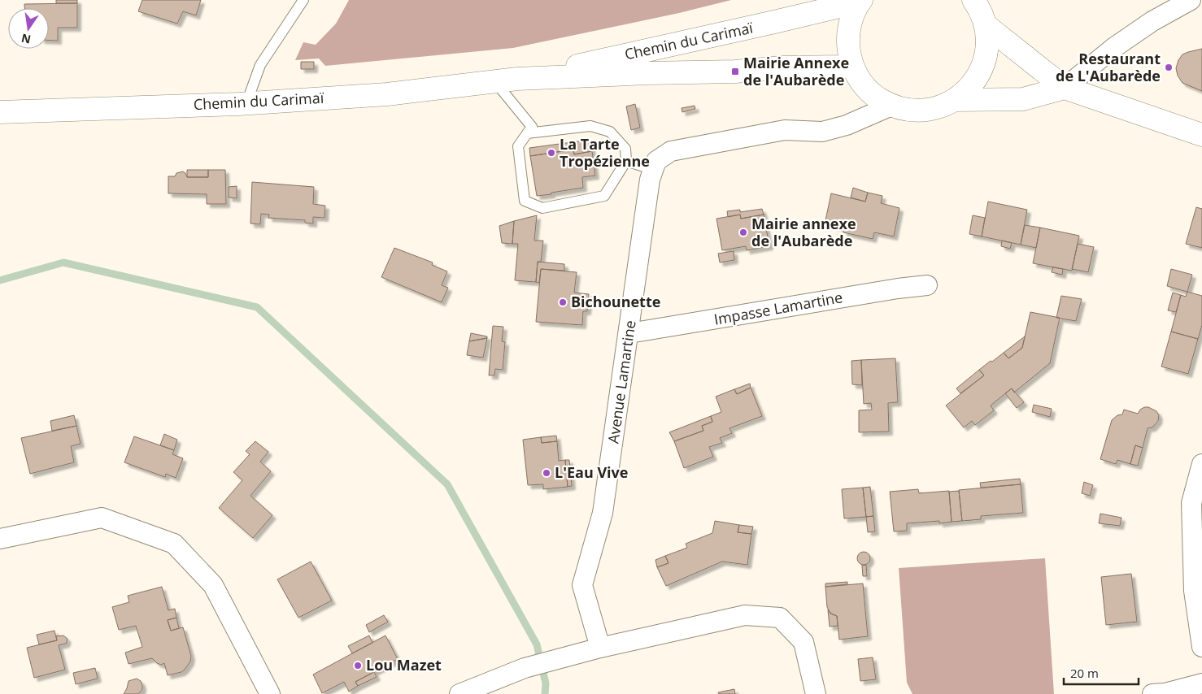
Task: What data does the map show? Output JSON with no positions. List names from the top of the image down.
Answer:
{
  "streets": {
    "main road": ["Chemin du Carimaï"],
    "street": ["Impasse Lamartine", "Avenue Lamartine"]
  },
  "crossings": [
    ["Impasse Lamartine", "Avenue Lamartine"]
  ],
  "places": {
    "other": [
      "Restaurant de L'Aubarède",
      "La Tarte Tropézienne",
      "Mairie annexe de l'Aubarède",
      "Bichounette",
      "L'Eau Vive",
      "Lou Mazet"
    ],
    "transit": ["Mairie Annexe de l'Aubarède"]
  },
  "scale_bar": "20 m",
  "north": "bottom"
}
